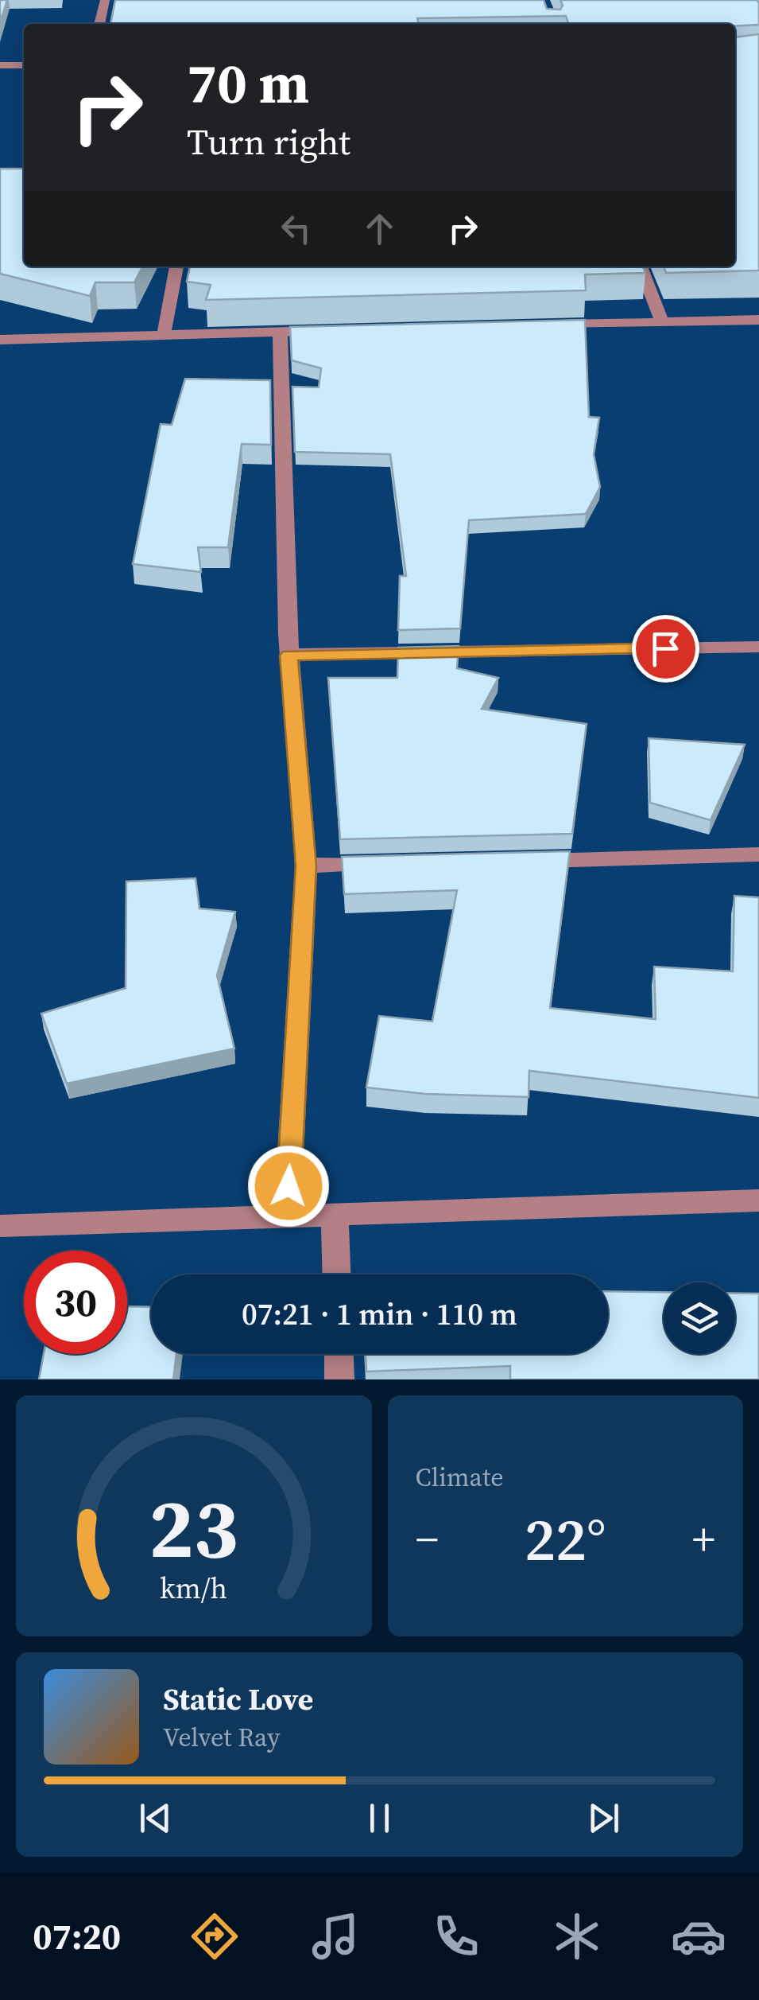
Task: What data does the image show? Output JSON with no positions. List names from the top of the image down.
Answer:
{
  "page": {
    "turn": ["70 m", "Turn right"],
    "limit": "30",
    "trip": "07:21 · 1 min · 110 m",
    "tile": "Climate",
    "heat": ["−", "22°", "+"],
    "song": ["Static Love", "Velvet Ray"],
    "tabs": "07:20",
    "gauge": ["23", "km/h"]
  }
}
